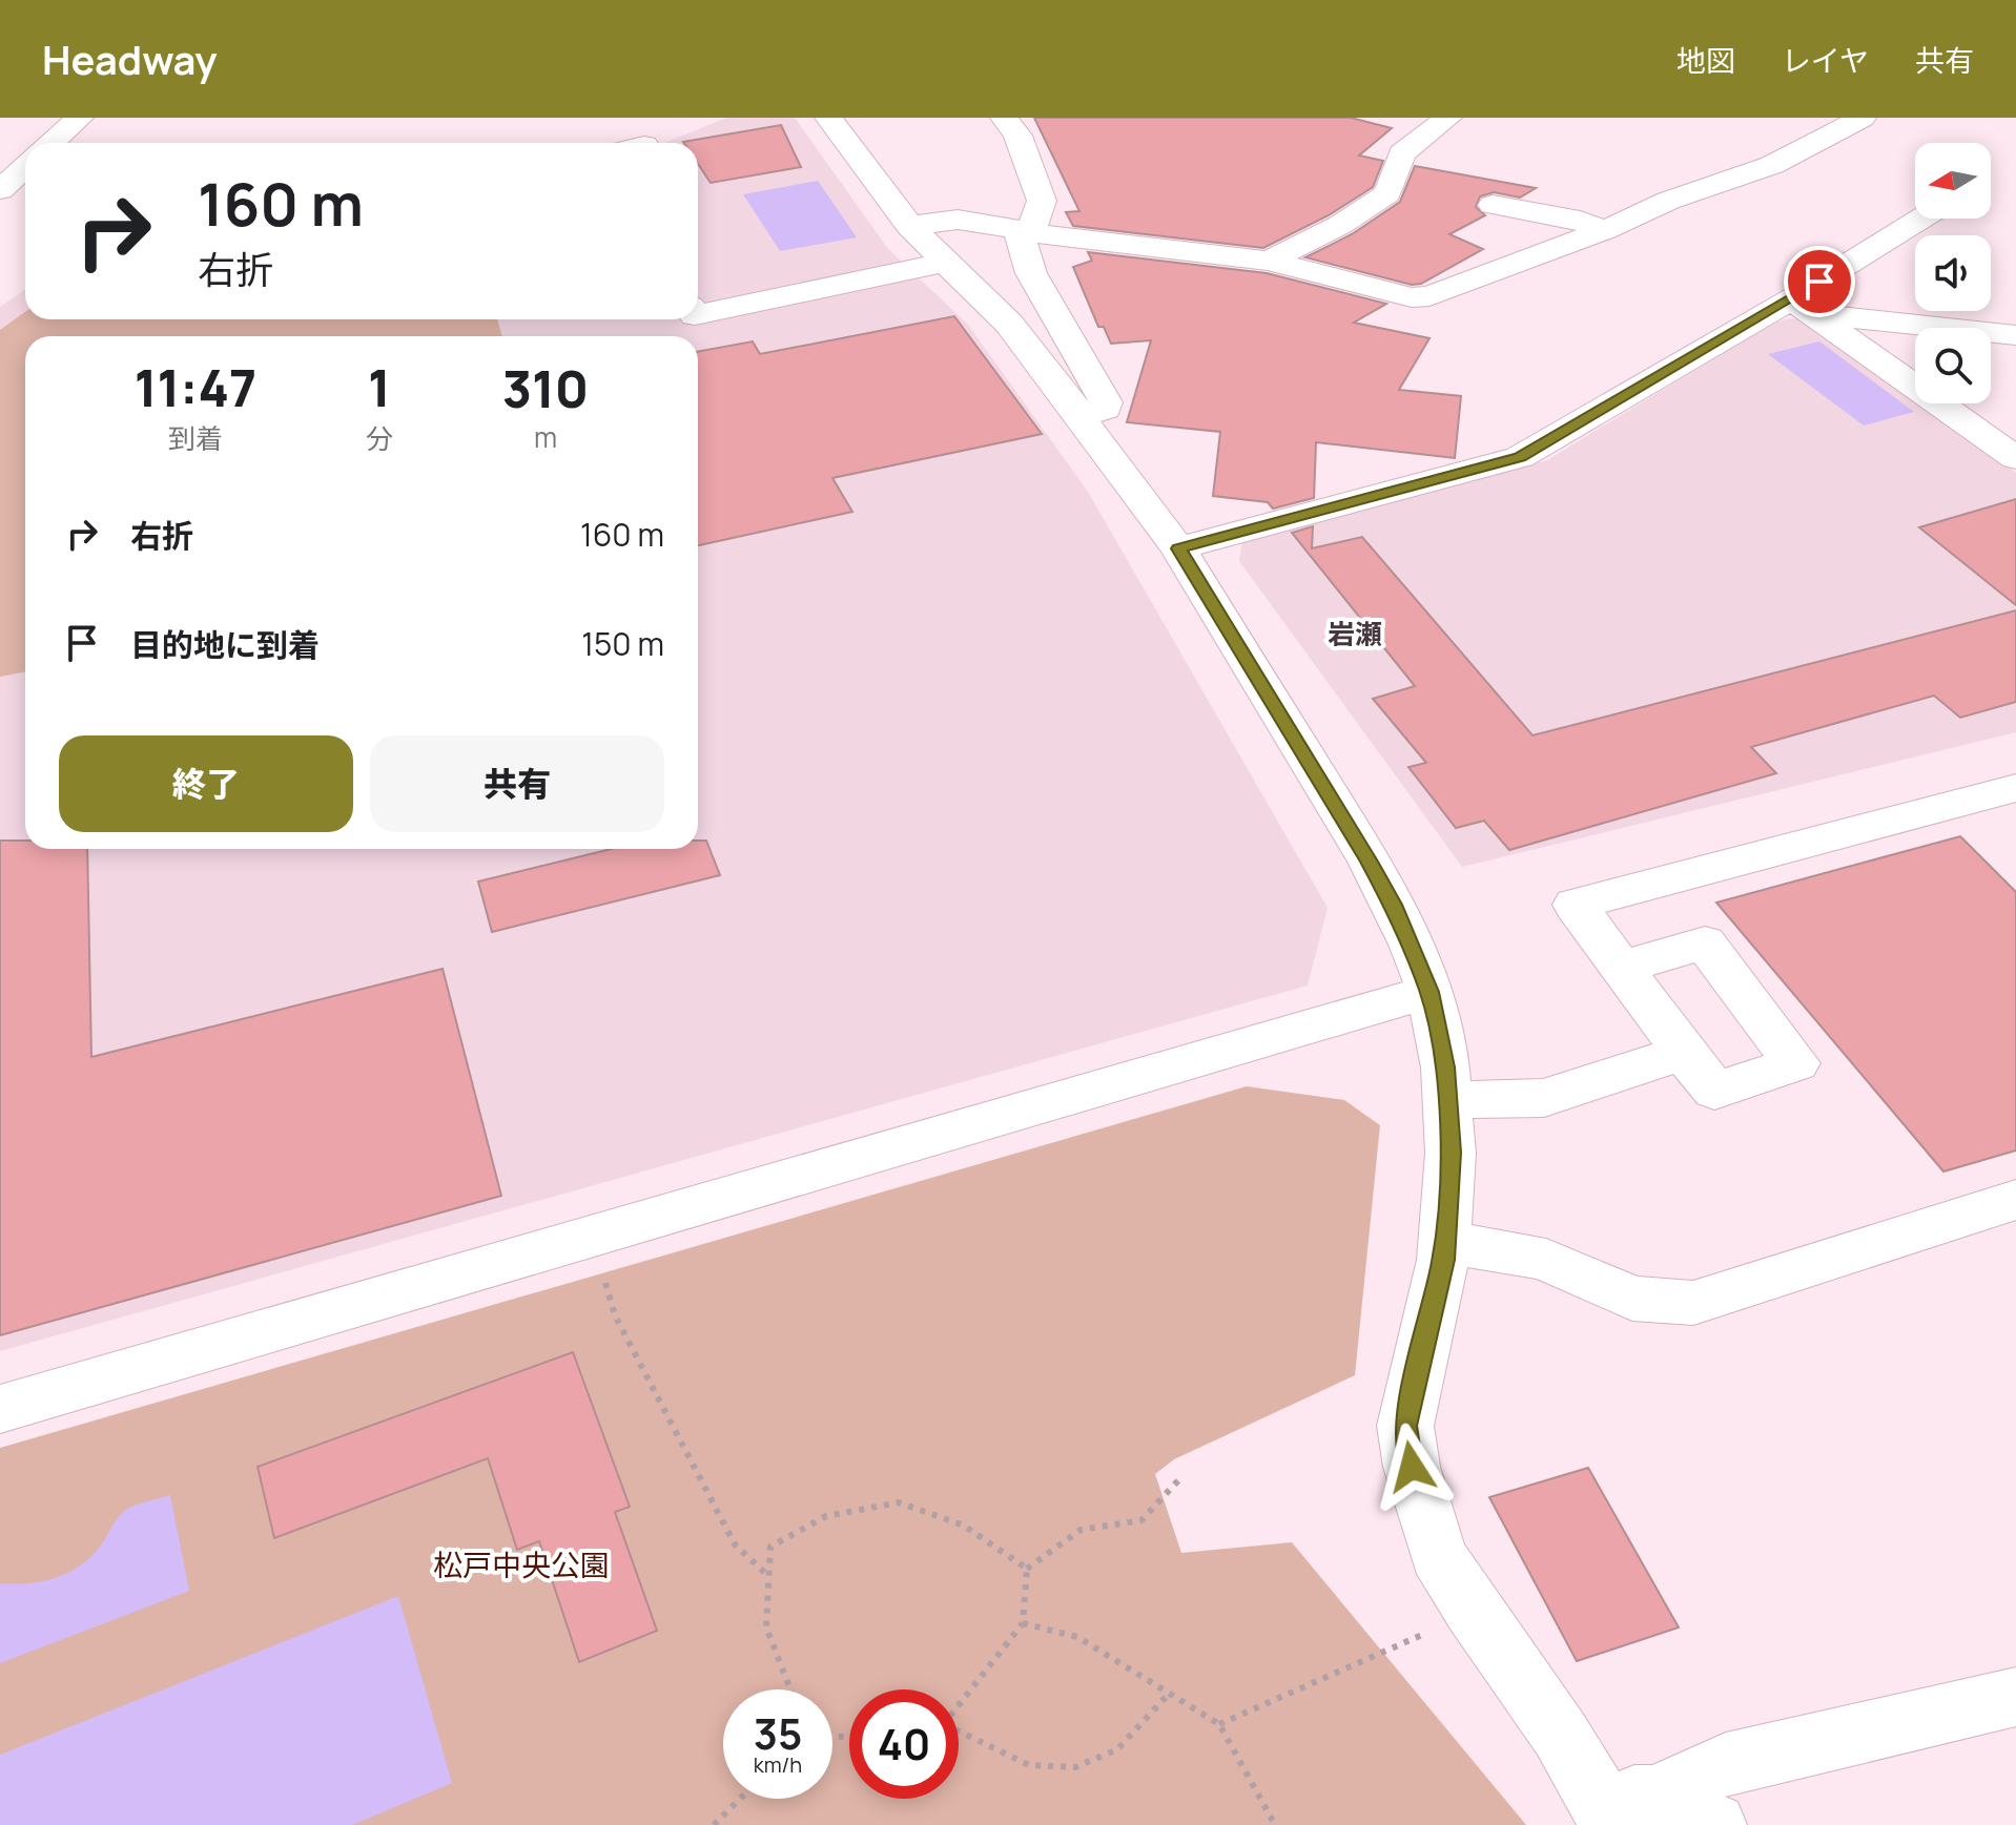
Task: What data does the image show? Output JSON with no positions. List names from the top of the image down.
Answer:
{
  "districts": ["岩瀬"],
  "parks": ["松戸中央公園"],
  "north": "left",
  "page": {
    "header": "Headway",
    "nav": ["地図", "レイヤ", "共有"],
    "turn": ["160 m", "右折"],
    "eta": [
      "11:47",
      "到着",
      "1",
      "分",
      "310",
      "m"
    ],
    "list": [
      {
        "name": "右折",
        "value": "160 m"
      },
      {
        "name": "目的地に到着",
        "value": "150 m"
      }
    ],
    "buttons": ["終了", "共有"],
    "speed": "35 km/h",
    "limit": "40"
  }
}
